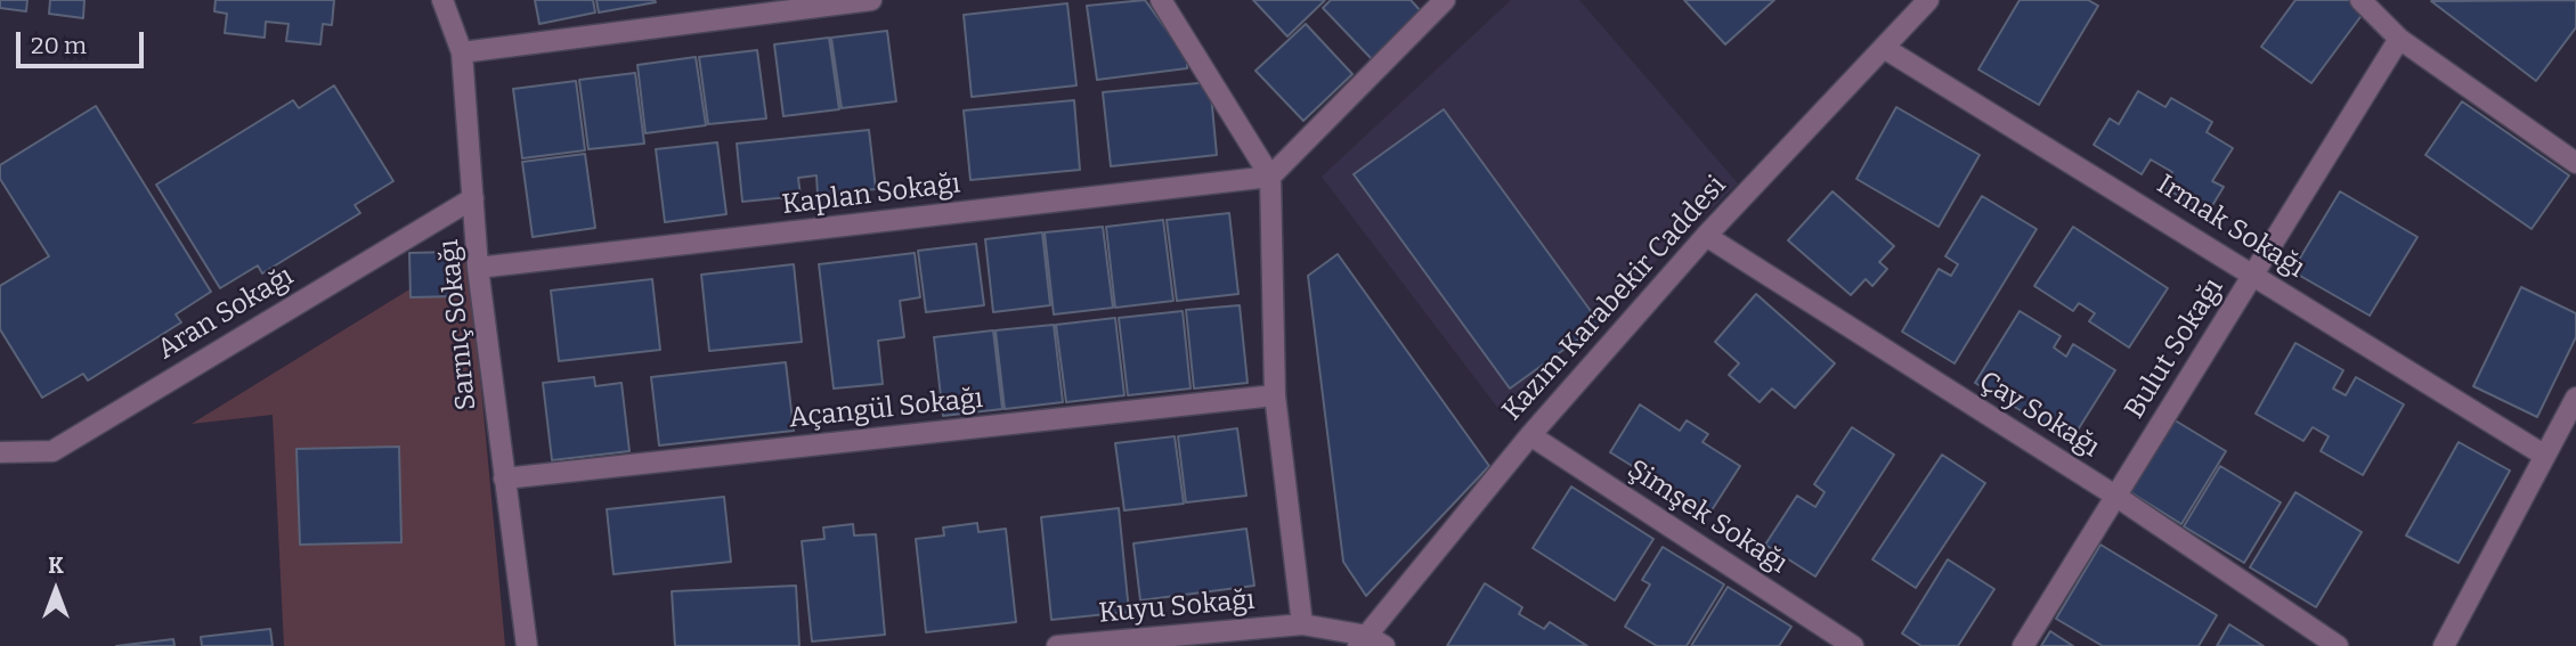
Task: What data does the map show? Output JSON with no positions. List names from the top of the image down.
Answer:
{
  "streets": {
    "street": [
      "Kaplan Sokağı",
      "Irmak Sokağı",
      "Kazım Karabekir Caddesi",
      "Aran Sokağı",
      "Sarnıç Sokağı",
      "Bulut Sokağı",
      "Açangül Sokağı",
      "Çay Sokağı",
      "Şimşek Sokağı",
      "Kuyu Sokağı"
    ]
  },
  "crossings": [
    ["Kaplan Sokağı", "Sarnıç Sokağı"],
    ["Irmak Sokağı", "Kazım Karabekir Caddesi"],
    ["Irmak Sokağı", "Bulut Sokağı"],
    ["Kazım Karabekir Caddesi", "Çay Sokağı"],
    ["Kazım Karabekir Caddesi", "Şimşek Sokağı"],
    ["Kazım Karabekir Caddesi", "Kuyu Sokağı"],
    ["Aran Sokağı", "Sarnıç Sokağı"],
    ["Sarnıç Sokağı", "Açangül Sokağı"],
    ["Bulut Sokağı", "Çay Sokağı"]
  ],
  "scale_bar": "20 m",
  "north": "top"
}
